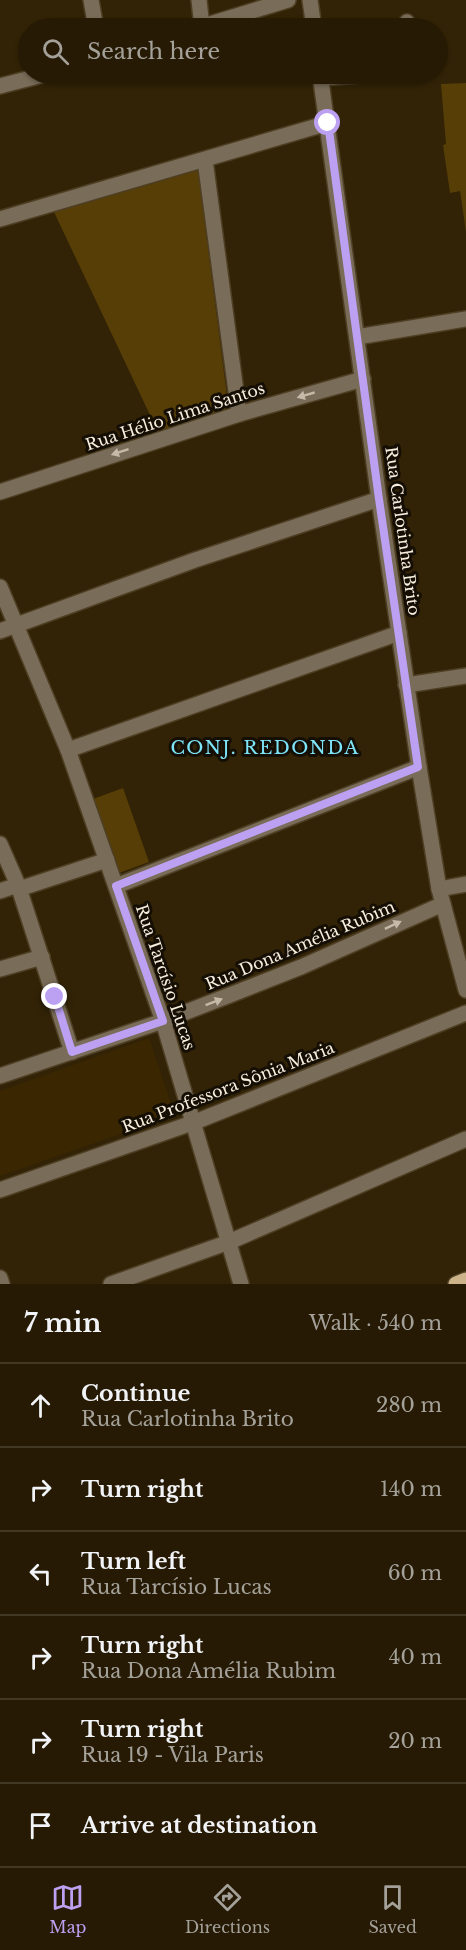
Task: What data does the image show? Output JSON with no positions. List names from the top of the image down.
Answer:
{
  "streets": {
    "street": [
      "Rua Hélio Lima Santos",
      "Rua Carlotinha Brito",
      "Rua Dona Amélia Rubim",
      "Rua Tarcísio Lucas",
      "Rua Professora Sônia Maria"
    ]
  },
  "crossings": [
    ["Rua Hélio Lima Santos", "Rua Carlotinha Brito"],
    ["Rua Carlotinha Brito", "Rua Dona Amélia Rubim"],
    ["Rua Dona Amélia Rubim", "Rua Tarcísio Lucas"],
    ["Rua Tarcísio Lucas", "Rua Professora Sônia Maria"]
  ],
  "one_way": ["Rua Dona Amélia Rubim"],
  "districts": ["CONJ. REDONDA"],
  "page": {
    "search": "Search here",
    "heading": ["7 min", "Walk · 540 m"],
    "list": [
      ["Continue", "Rua Carlotinha Brito", "280 m"],
      ["Turn right", "140 m"],
      ["Turn left", "Rua Tarcísio Lucas", "60 m"],
      ["Turn right", "Rua Dona Amélia Rubim", "40 m"],
      ["Turn right", "Rua 19 - Vila Paris", "20 m"],
      "Arrive at destination"
    ],
    "nav": ["Map", "Directions", "Saved"]
  }
}
